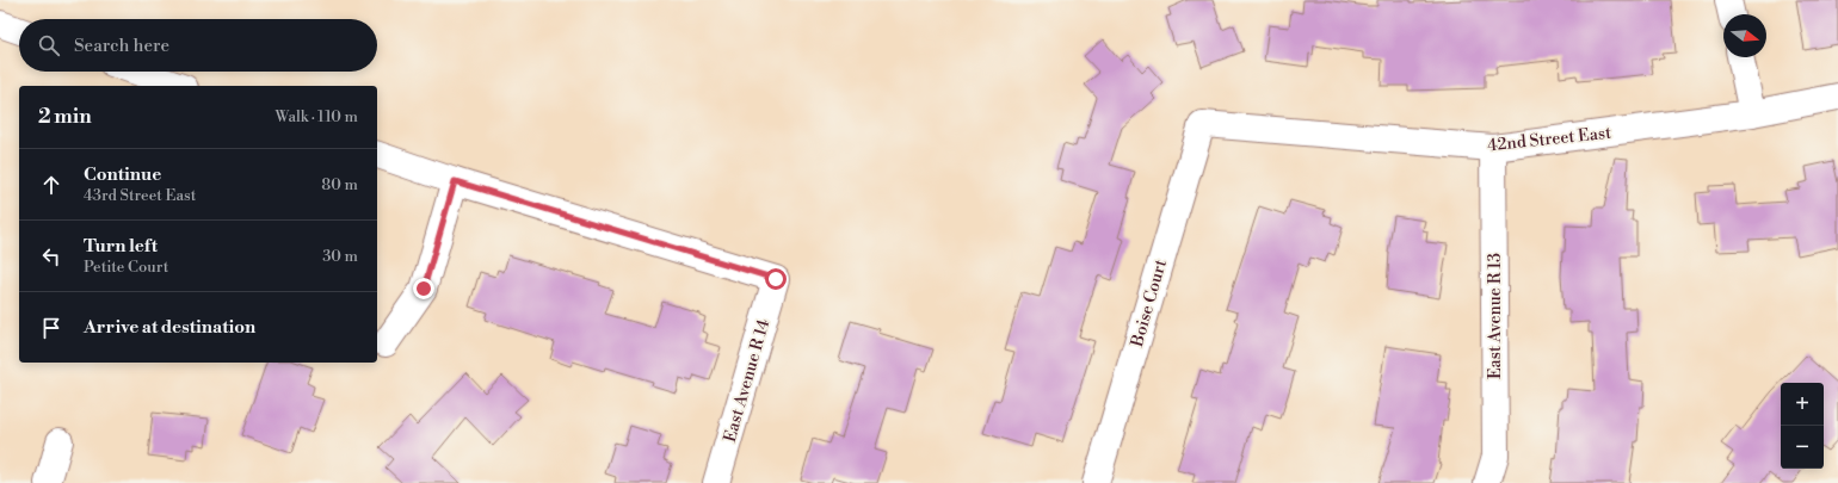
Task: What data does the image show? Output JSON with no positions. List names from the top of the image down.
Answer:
{
  "streets": {
    "street": [
      "42nd Street East",
      "Boise Court",
      "East Avenue R 13",
      "East Avenue R 14"
    ]
  },
  "crossings": [
    ["42nd Street East", "Boise Court"],
    ["42nd Street East", "East Avenue R 13"]
  ],
  "north": "right",
  "page": {
    "search": "Search here",
    "heading": ["2 min", "Walk · 110 m"],
    "list": [
      ["Continue", "43rd Street East", "80 m"],
      ["Turn left", "Petite Court", "30 m"],
      "Arrive at destination"
    ],
    "map_buttons": ["+", "−"]
  }
}
